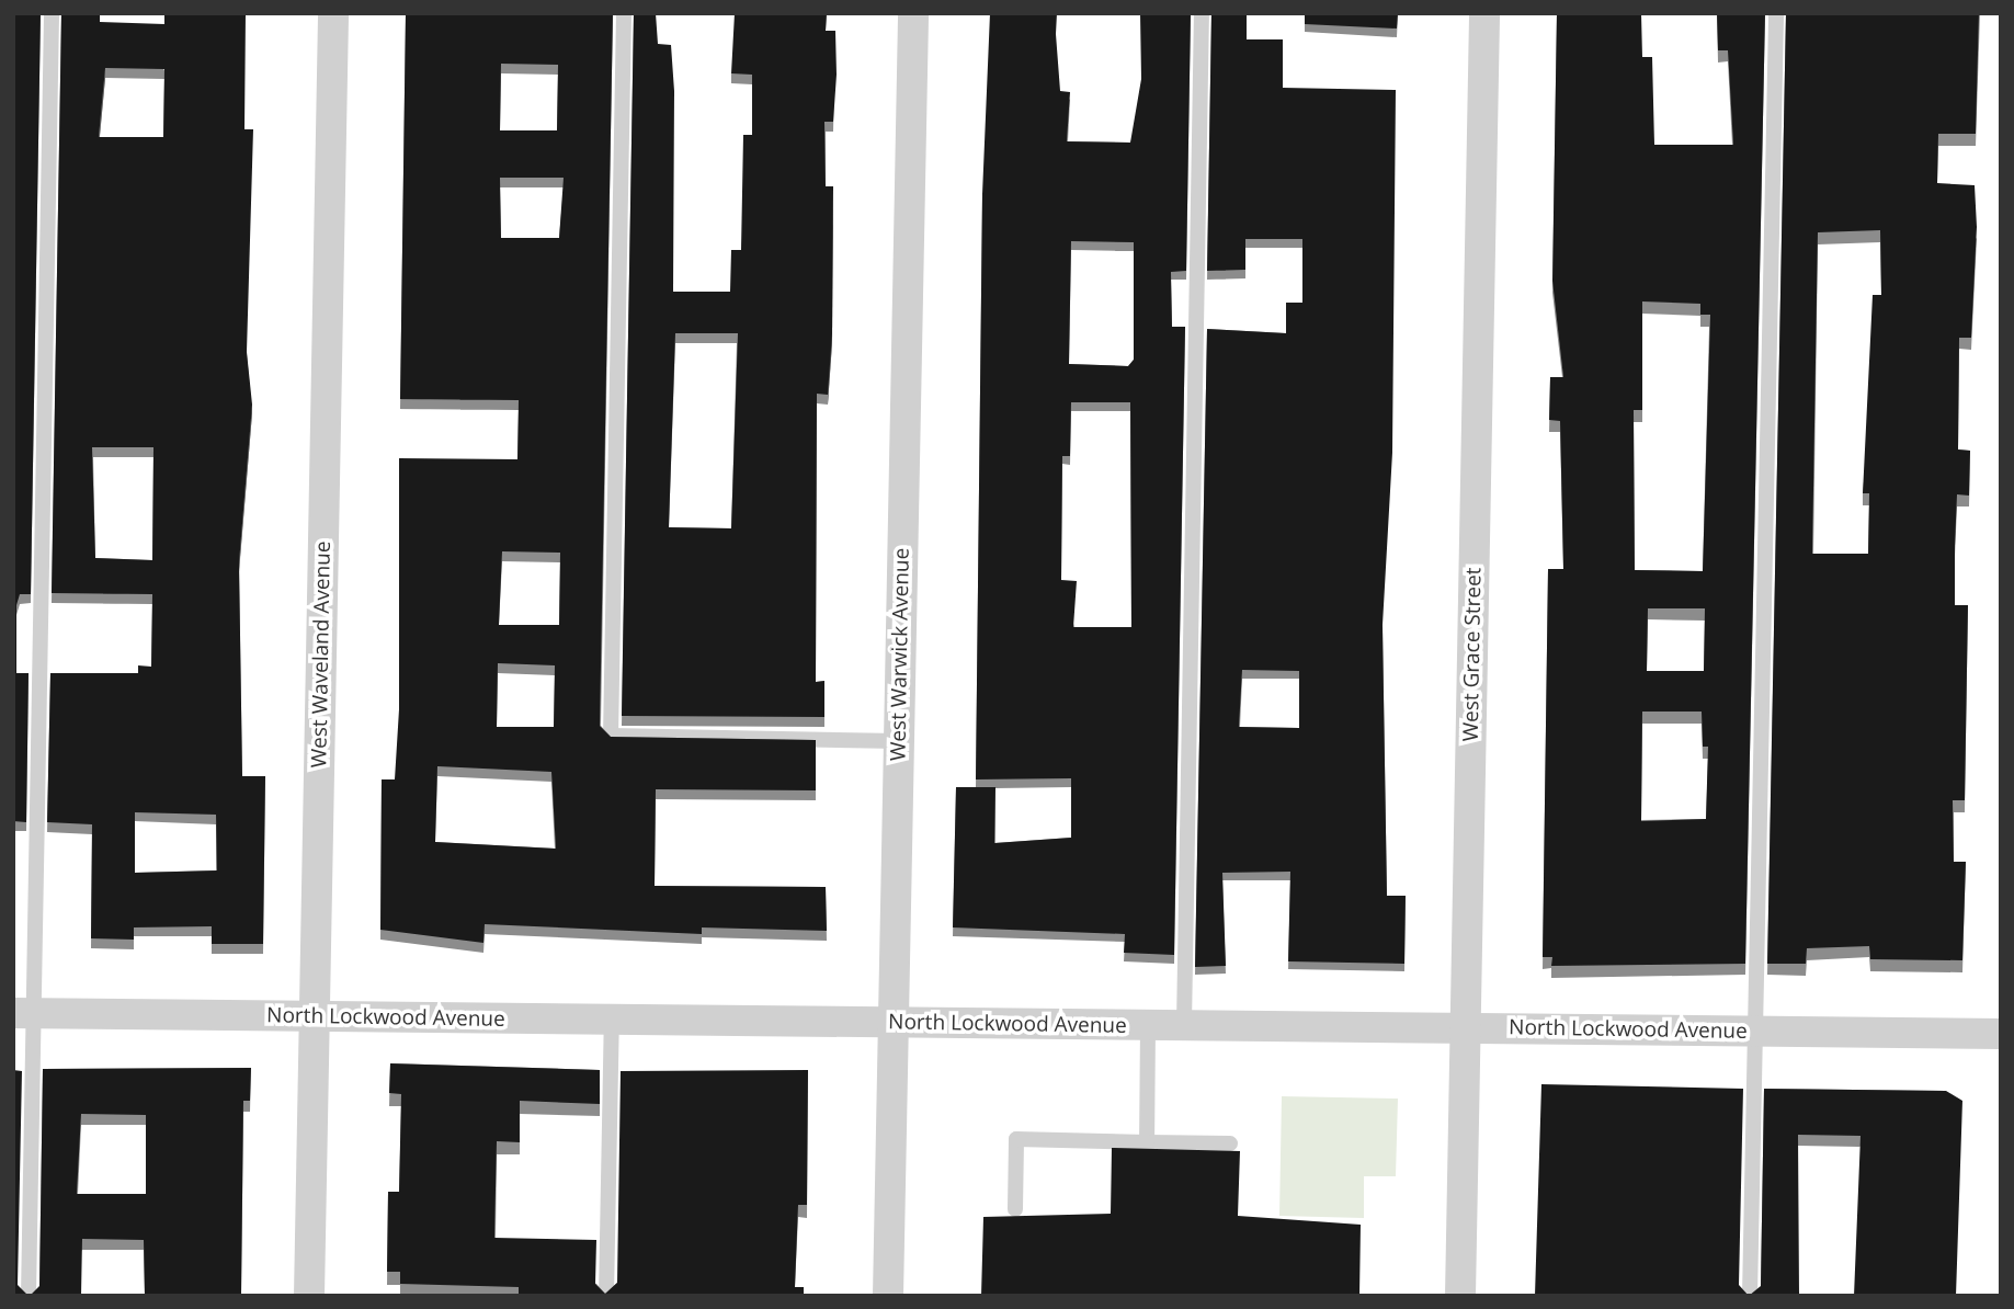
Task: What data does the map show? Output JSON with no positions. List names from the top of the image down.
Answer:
{
  "streets": {
    "street": [
      "West Waveland Avenue",
      "West Warwick Avenue",
      "West Grace Street",
      "North Lockwood Avenue"
    ]
  },
  "crossings": [
    ["West Waveland Avenue", "North Lockwood Avenue"],
    ["West Warwick Avenue", "North Lockwood Avenue"],
    ["West Grace Street", "North Lockwood Avenue"]
  ]
}
